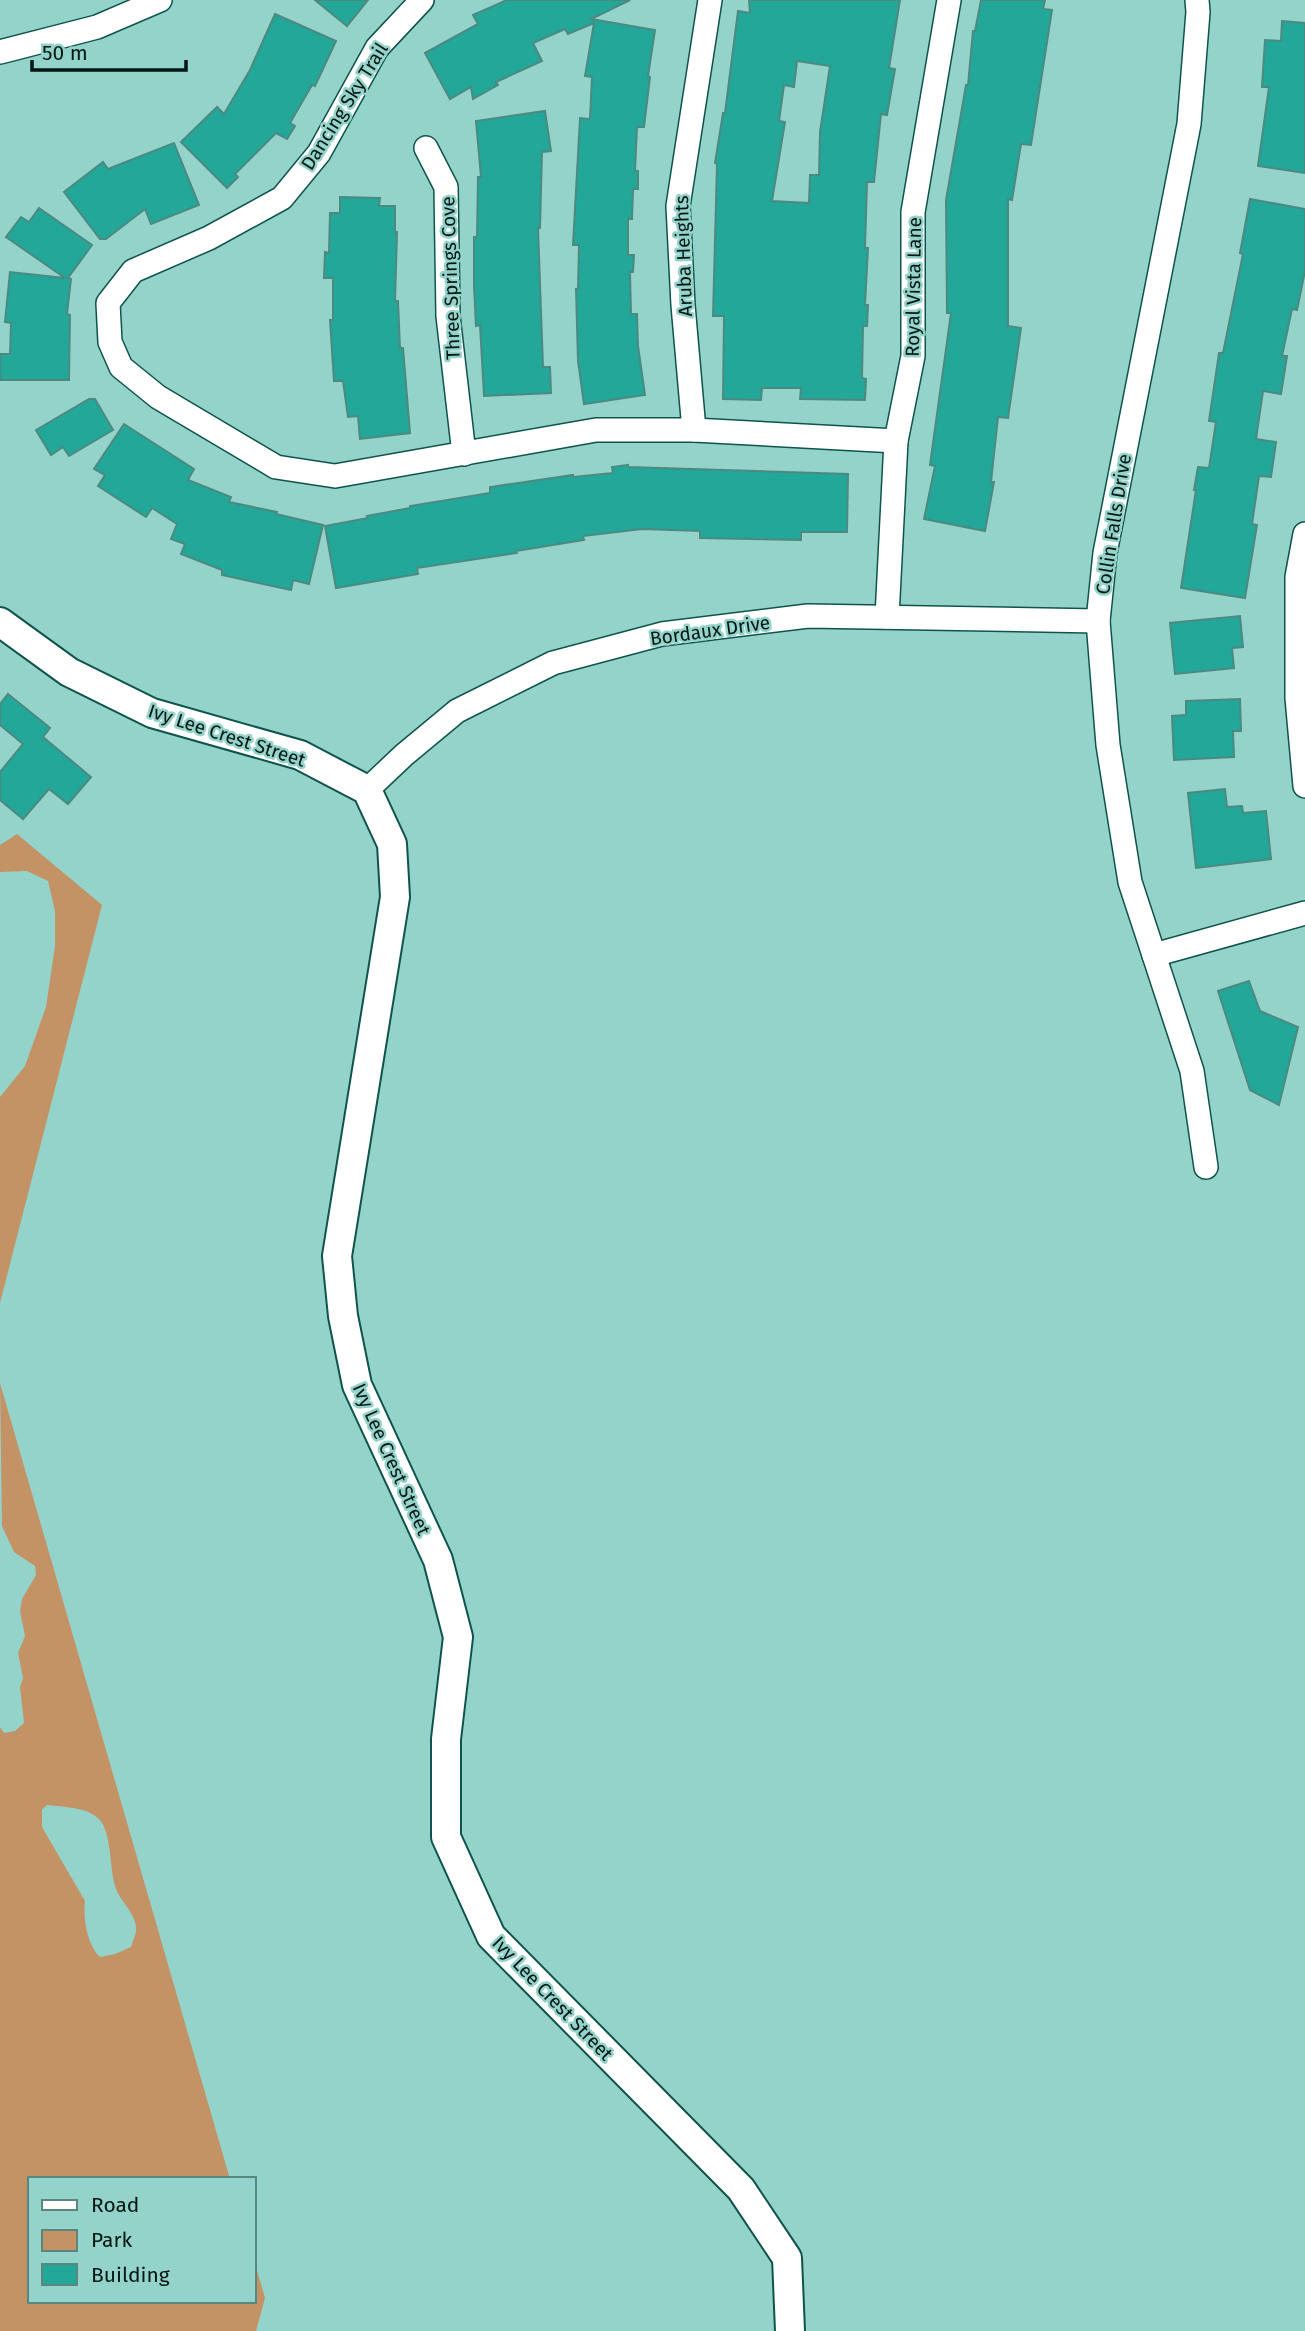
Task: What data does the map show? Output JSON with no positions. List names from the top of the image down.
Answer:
{
  "streets": {
    "street": [
      "Dancing Sky Trail",
      "Aruba Heights",
      "Three Springs Cove",
      "Royal Vista Lane",
      "Collin Falls Drive",
      "Bordaux Drive",
      "Ivy Lee Crest Street"
    ]
  },
  "crossings": [
    ["Dancing Sky Trail", "Three Springs Cove"],
    ["Royal Vista Lane", "Bordaux Drive"],
    ["Collin Falls Drive", "Bordaux Drive"],
    ["Bordaux Drive", "Ivy Lee Crest Street"]
  ],
  "legend": ["Road", "Park", "Building"],
  "scale_bar": "50 m"
}
